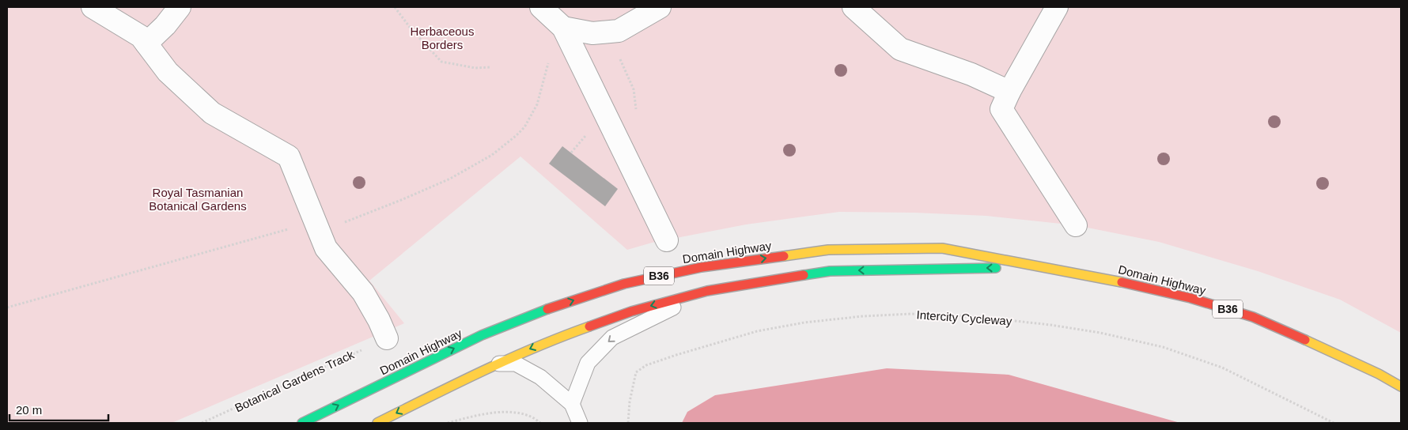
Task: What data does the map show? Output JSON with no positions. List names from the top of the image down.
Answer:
{
  "streets": {
    "main road": ["Domain Highway", "B36"],
    "path": ["Intercity Cycleway", "Botanical Gardens Track"]
  },
  "parks": ["Herbaceous Borders", "Royal Tasmanian Botanical Gardens"],
  "scale_bar": "20 m"
}
